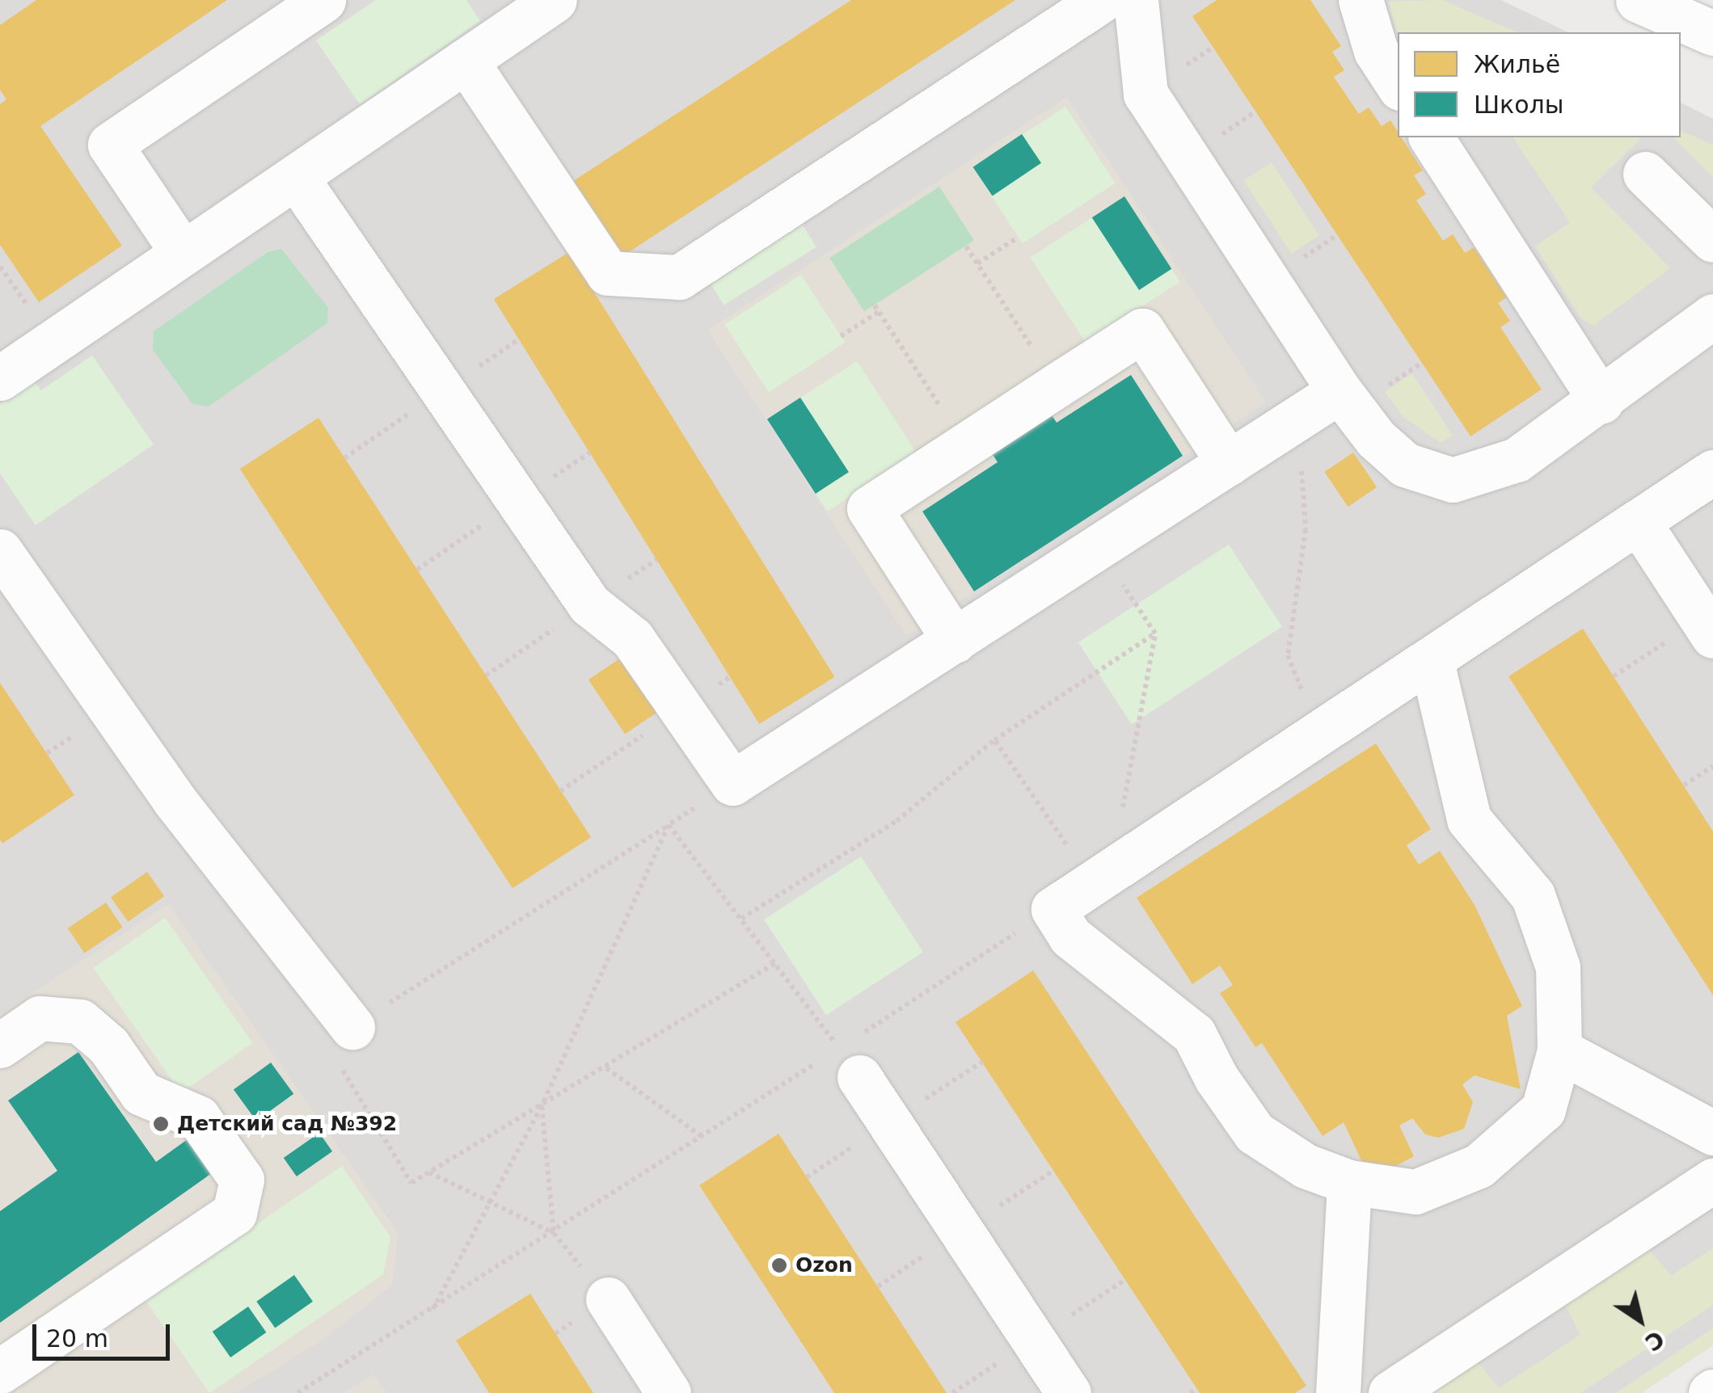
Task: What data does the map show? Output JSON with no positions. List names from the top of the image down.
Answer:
{
  "places": ["Детский сад №392", "Ozon"],
  "legend": ["Жильё", "Школы"],
  "scale_bar": "20 m",
  "north": "bottom right"
}
